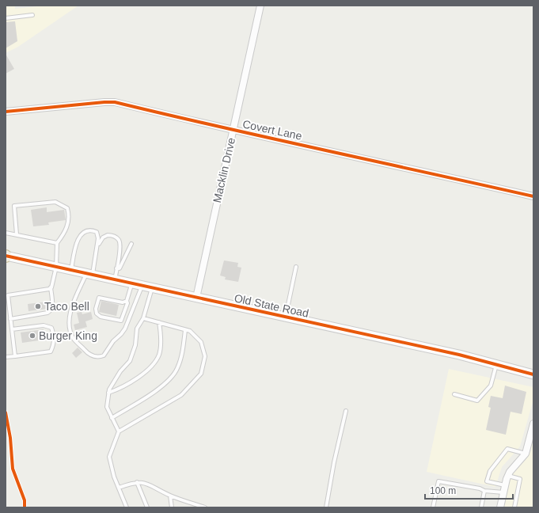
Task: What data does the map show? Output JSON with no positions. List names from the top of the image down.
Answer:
{
  "streets": {
    "street": ["Covert Lane", "Macklin Drive", "Old State Road"]
  },
  "crossings": [
    ["Covert Lane", "Macklin Drive"],
    ["Macklin Drive", "Old State Road"]
  ],
  "places": ["Taco Bell", "Burger King"],
  "scale_bar": "100 m"
}
